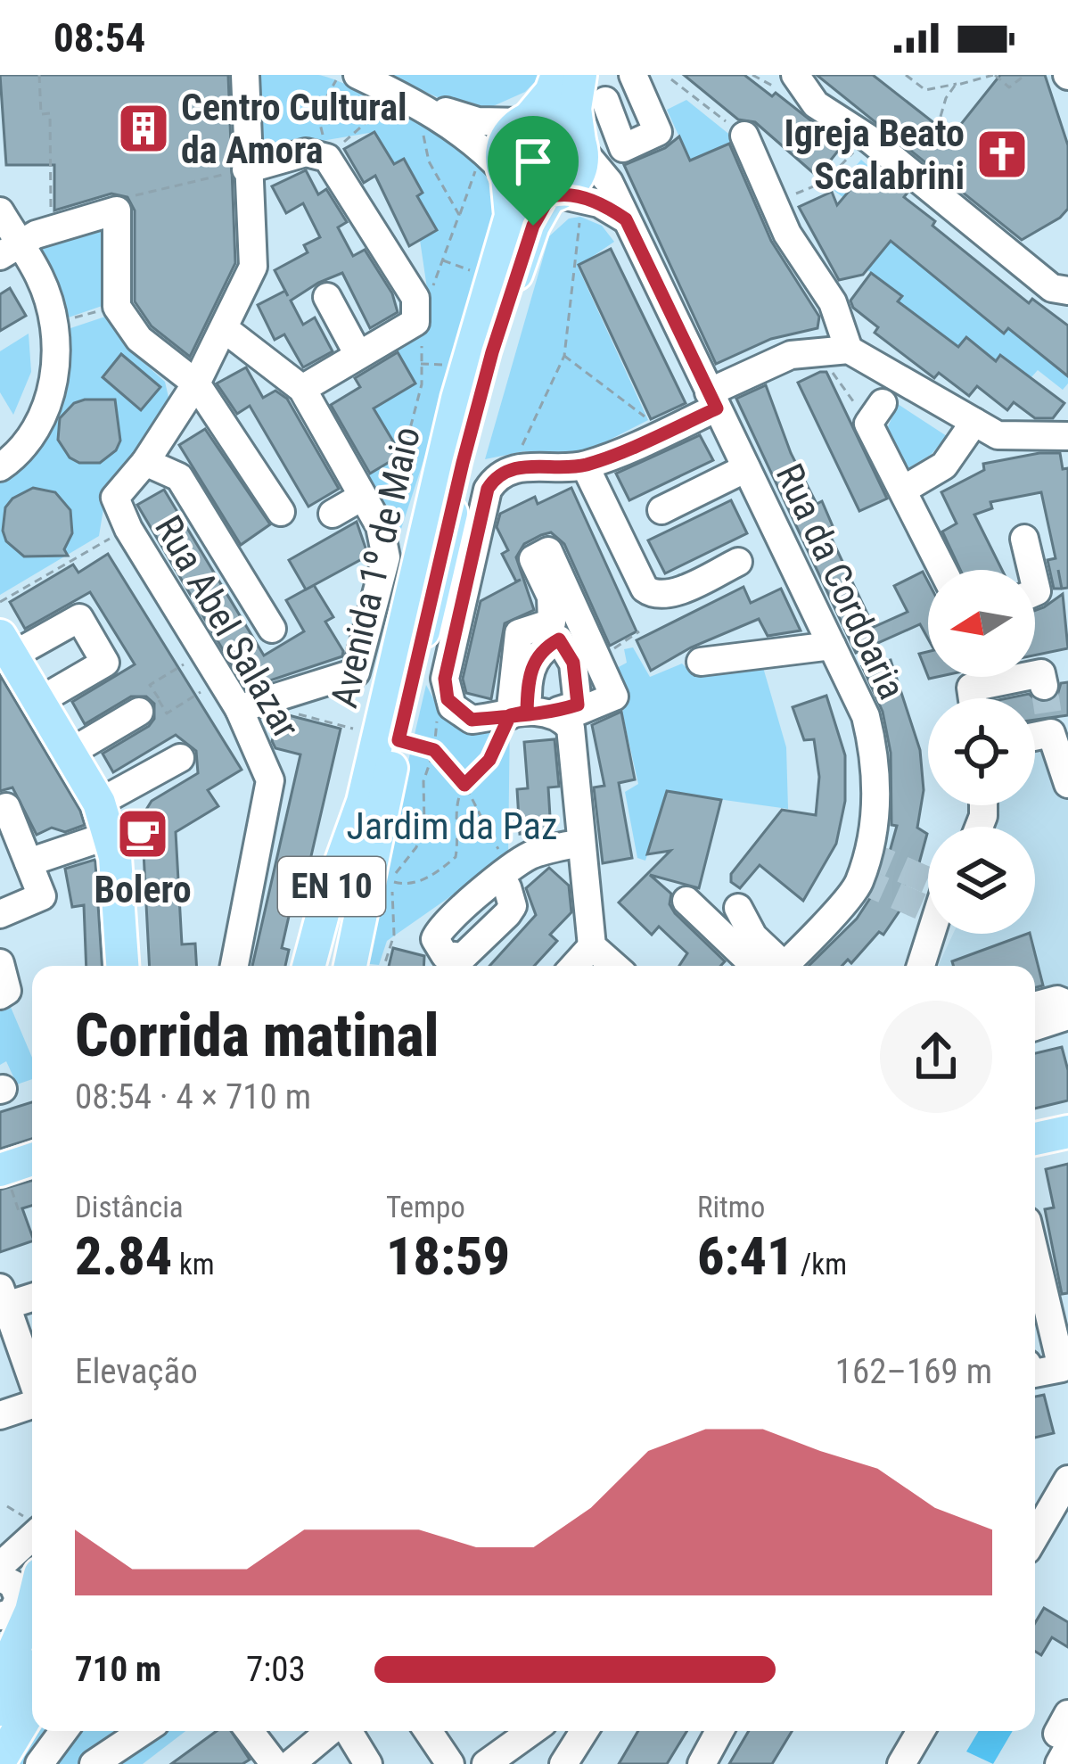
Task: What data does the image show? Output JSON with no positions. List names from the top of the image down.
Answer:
{
  "streets": {
    "main road": ["Avenida 1º de Maio", "EN 10"],
    "street": ["Rua da Cordoaria", "Rua Abel Salazar"]
  },
  "crossings": [
    ["Avenida 1º de Maio", "Rua da Cordoaria"],
    ["Avenida 1º de Maio", "EN 10"],
    ["Rua da Cordoaria", "EN 10"]
  ],
  "parks": ["Jardim da Paz"],
  "places": {
    "building": ["Centro Cultural da Amora"],
    "church": ["Igreja Beato Scalabrini"],
    "cafe": ["Bolero"]
  },
  "north": "left",
  "page": {
    "status": "08:54",
    "heading": ["Corrida matinal", "08:54 · 4 × 710 m"],
    "stats": [
      ["Distância", "2.84 km"],
      ["Tempo", "18:59"],
      ["Ritmo", "6:41 /km"]
    ],
    "chart": ["Elevação", "162–169 m"],
    "list": [
      {
        "name": "710 m",
        "note": "7:03"
      }
    ]
  }
}
